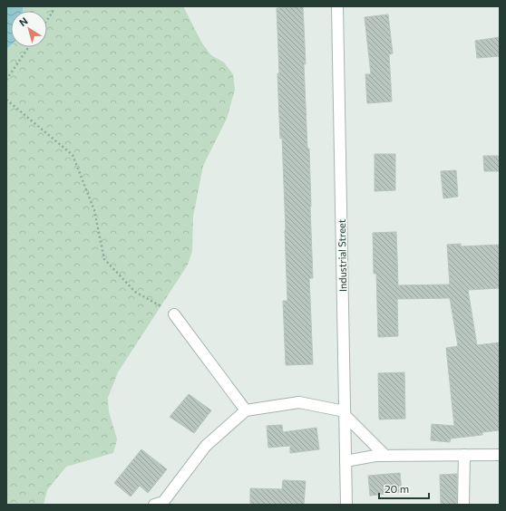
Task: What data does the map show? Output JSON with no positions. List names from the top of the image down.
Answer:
{
  "streets": {
    "street": ["Industrial Street"]
  },
  "scale_bar": "20 m",
  "north": "top left"
}
